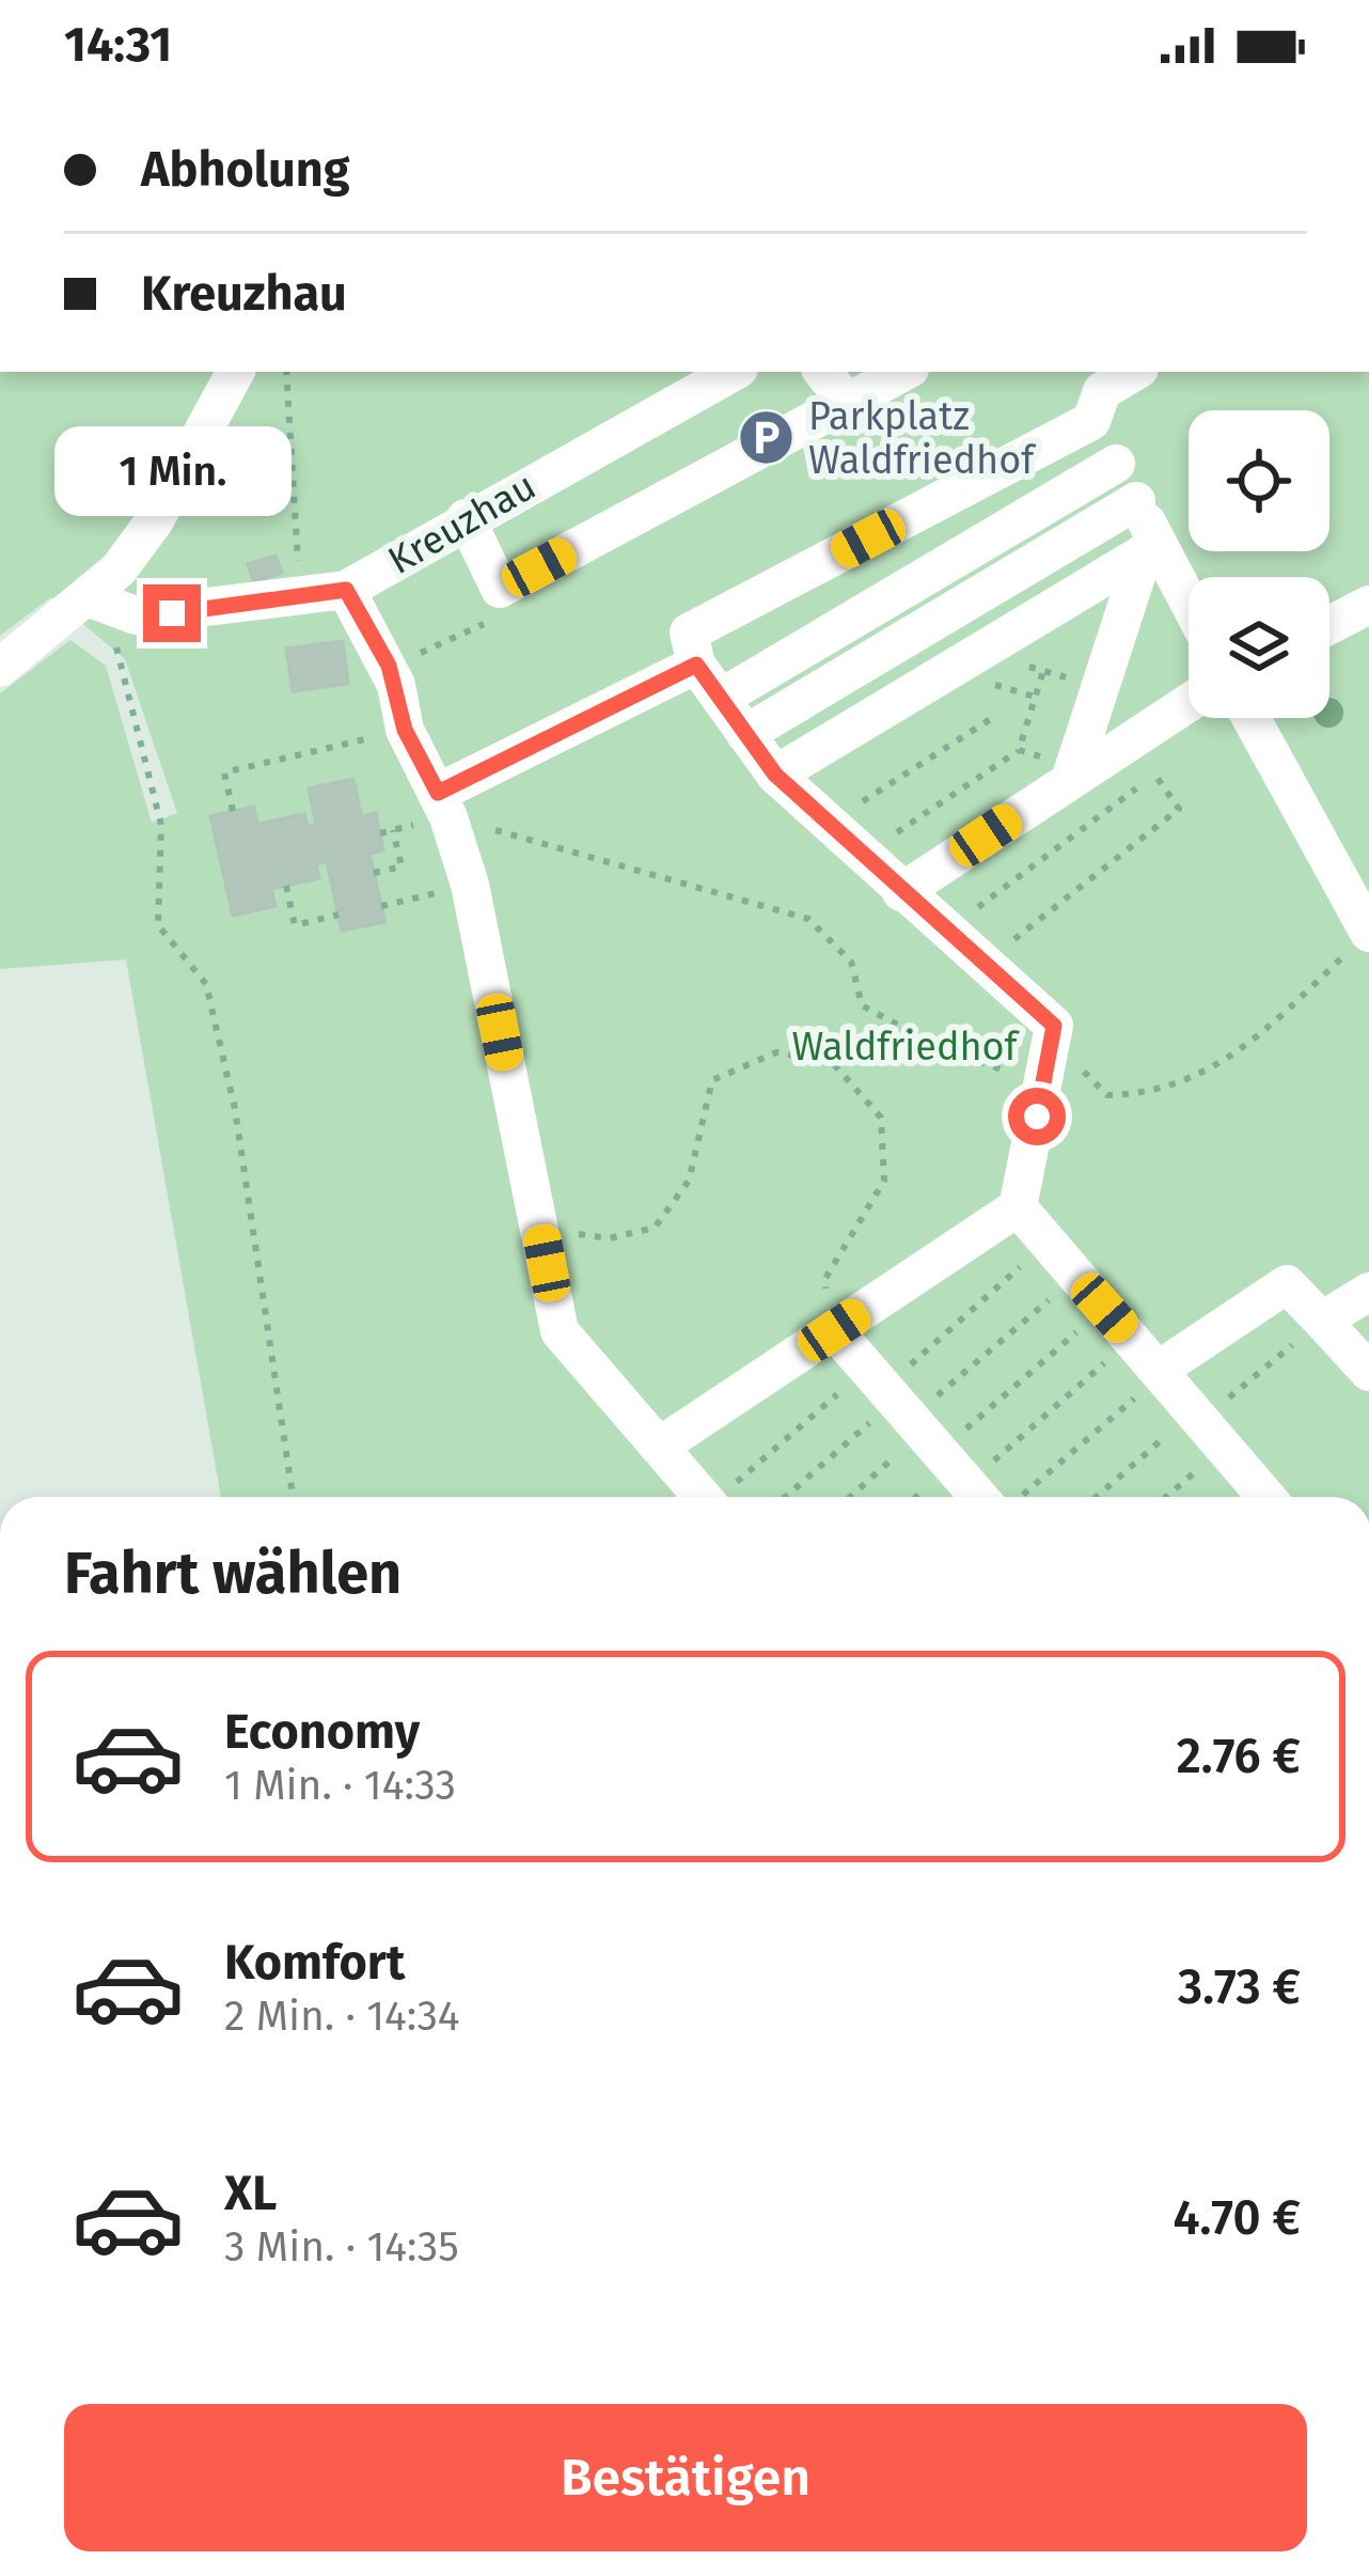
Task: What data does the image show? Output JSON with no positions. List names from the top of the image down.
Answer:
{
  "streets": {
    "street": ["Kreuzhau"]
  },
  "parks": ["Waldfriedhof"],
  "places": {
    "parking": ["Parkplatz Waldfriedhof"]
  },
  "page": {
    "status": "14:31",
    "banner": ["Abholung", "Kreuzhau"],
    "bubble": "1 Min.",
    "heading": "Fahrt wählen",
    "list": [
      {
        "name": "Economy",
        "note": "1 Min. · 14:33",
        "value": "2.76 €"
      },
      {
        "name": "Komfort",
        "note": "2 Min. · 14:34",
        "value": "3.73 €"
      },
      {
        "name": "XL",
        "note": "3 Min. · 14:35",
        "value": "4.70 €"
      }
    ],
    "buttons": "Bestätigen"
  }
}
